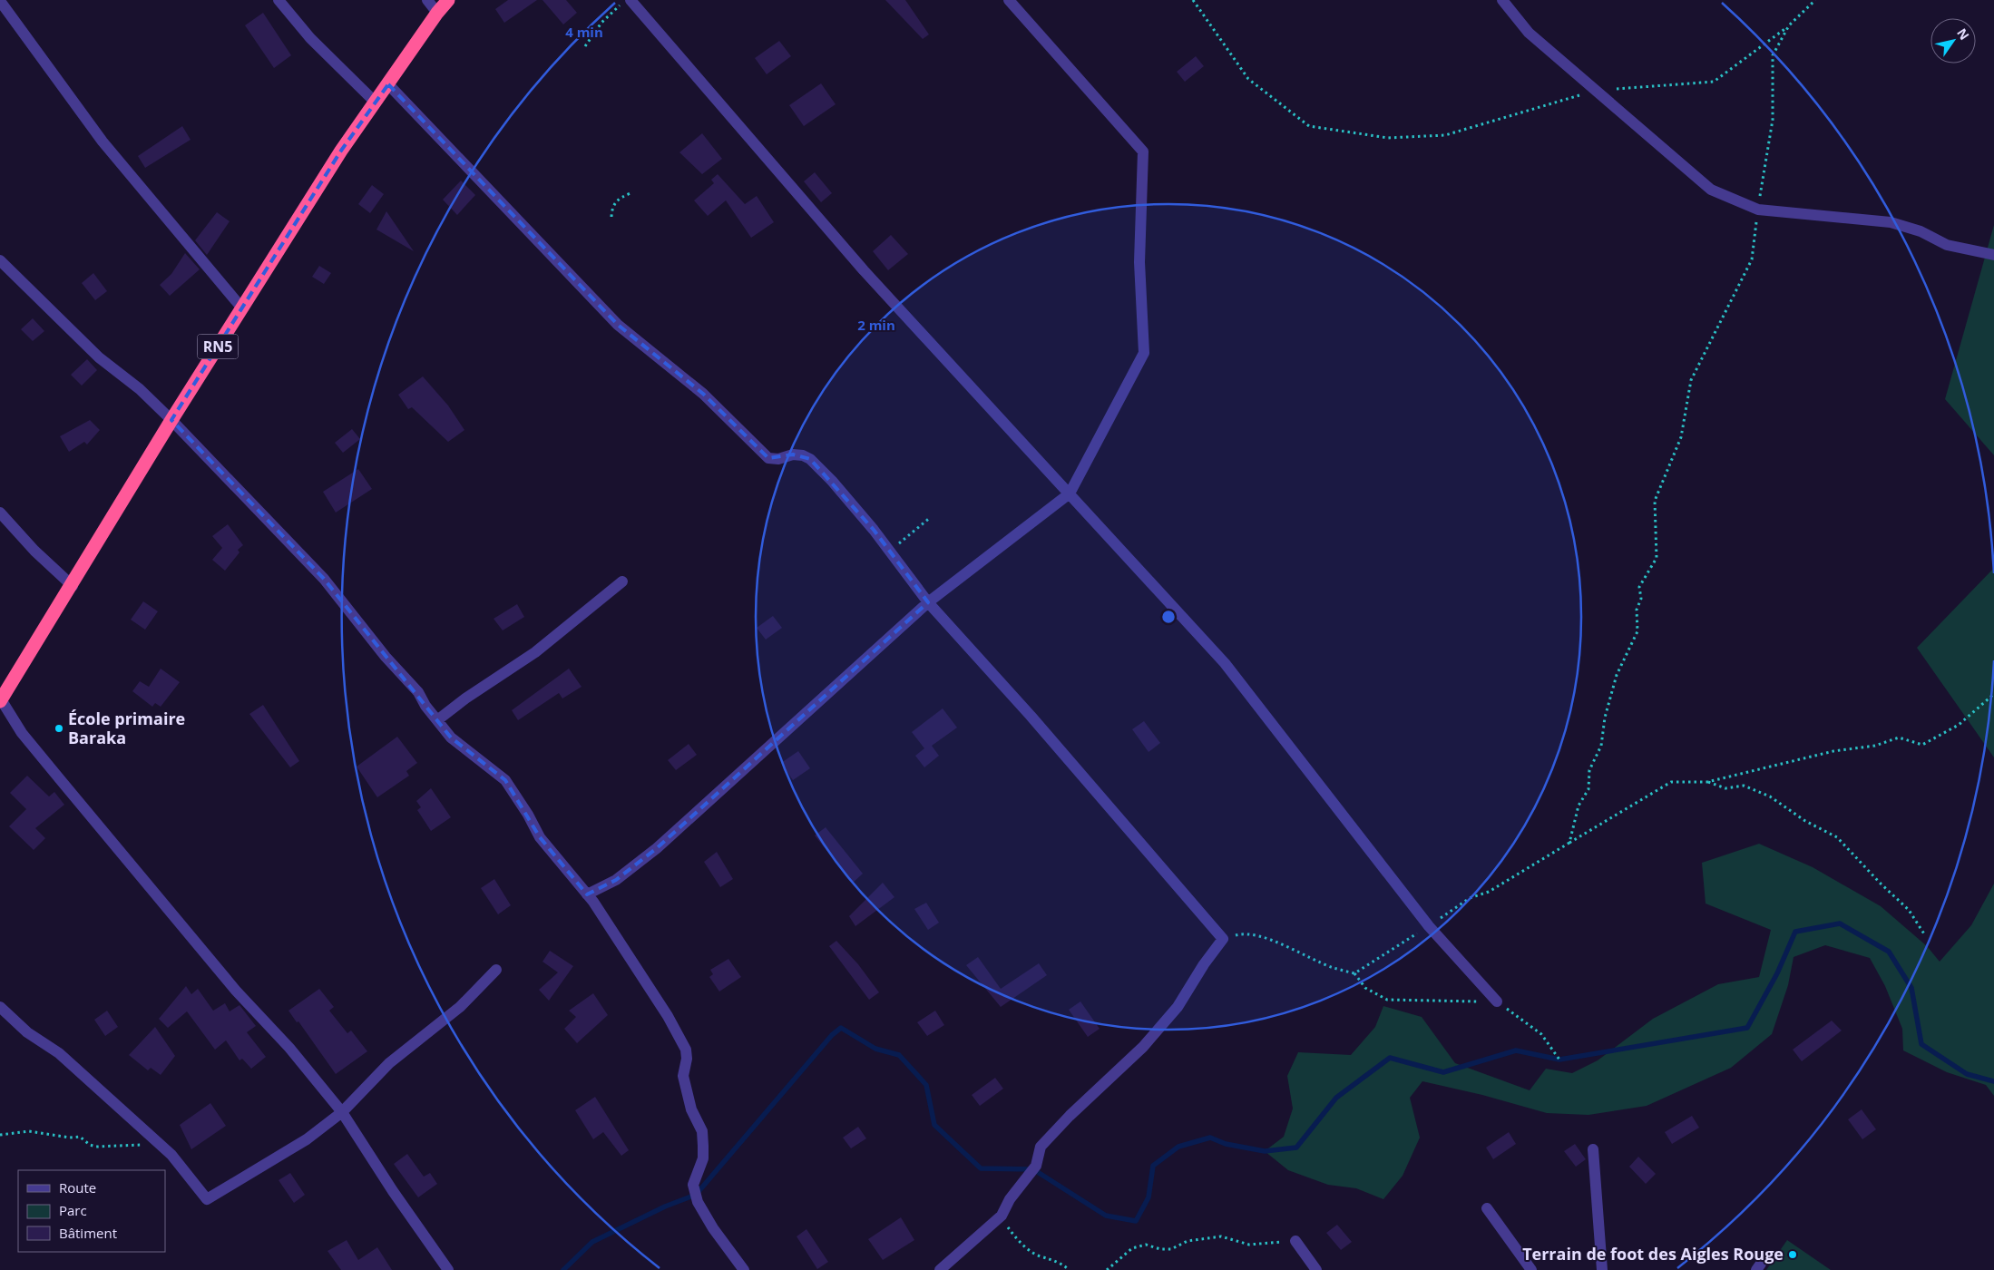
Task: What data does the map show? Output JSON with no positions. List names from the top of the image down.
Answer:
{
  "streets": {
    "highway": ["RN5"]
  },
  "places": ["École primaire Baraka", "Terrain de foot des Aigles Rouge"],
  "legend": ["Route", "Parc", "Bâtiment"],
  "north": "top right",
  "rings": ["4 min", "2 min"]
}
